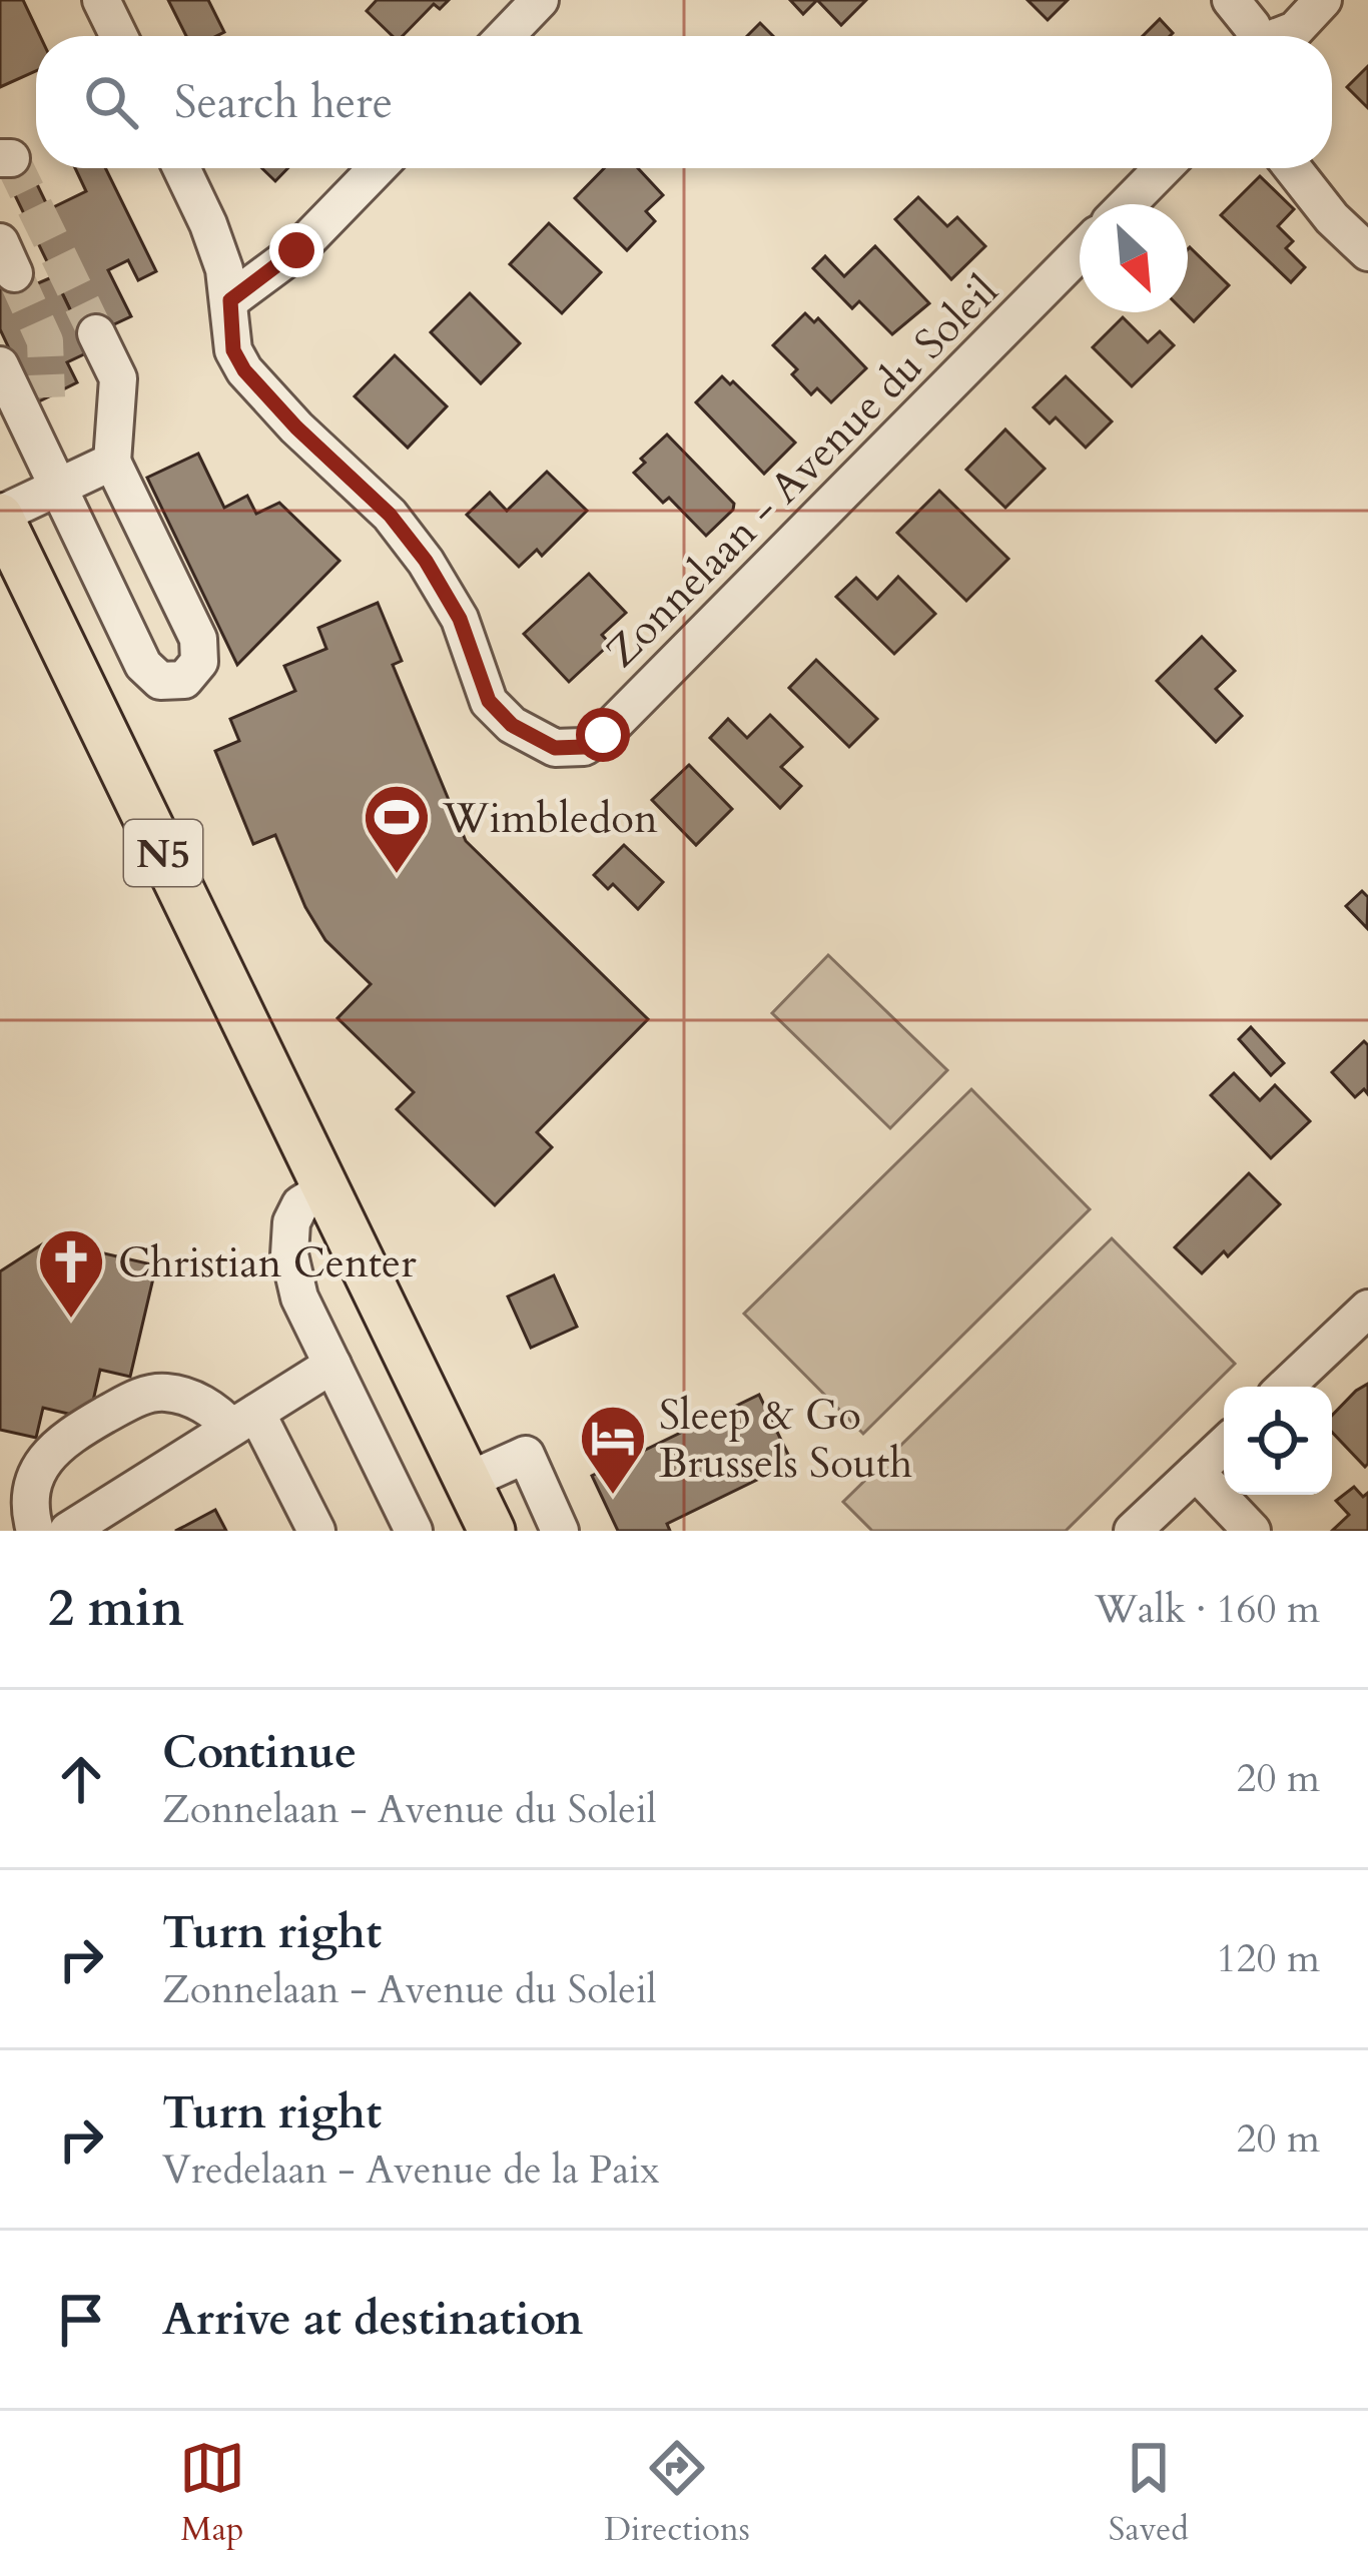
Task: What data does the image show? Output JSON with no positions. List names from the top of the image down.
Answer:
{
  "streets": {
    "main road": ["N5"],
    "street": ["Zonnelaan - Avenue du Soleil"]
  },
  "places": {
    "sports": ["Wimbledon"],
    "church": ["Christian Center"],
    "hotel": ["Sleep & Go Brussels South"]
  },
  "north": "bottom right",
  "page": {
    "search": "Search here",
    "heading": ["2 min", "Walk · 160 m"],
    "list": [
      ["Continue", "Zonnelaan - Avenue du Soleil", "20 m"],
      ["Turn right", "Zonnelaan - Avenue du Soleil", "120 m"],
      ["Turn right", "Vredelaan - Avenue de la Paix", "20 m"],
      "Arrive at destination"
    ],
    "nav": ["Map", "Directions", "Saved"]
  }
}
